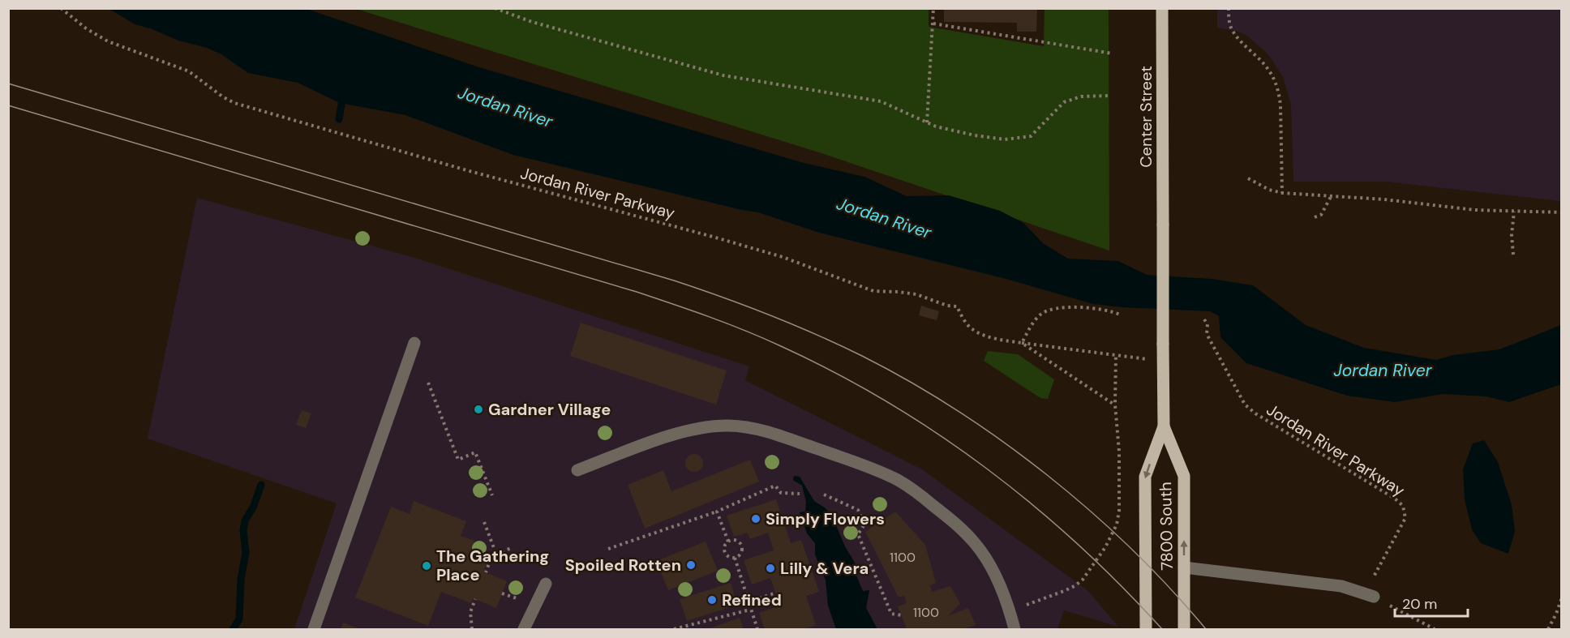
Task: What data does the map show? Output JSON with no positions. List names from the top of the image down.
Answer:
{
  "streets": {
    "main road": ["Center Street", "7800 South"],
    "path": ["Jordan River Parkway"]
  },
  "crossings": [
    ["Center Street", "7800 South"],
    ["Jordan River Parkway", "7800 South"]
  ],
  "water": ["Jordan River"],
  "places": [
    "Gardner Village",
    "Simply Flowers",
    "Spoiled Rotten",
    "The Gathering Place",
    "Lilly & Vera",
    "Refined"
  ],
  "house_numbers": ["1100", "1100"],
  "scale_bar": "20 m"
}
